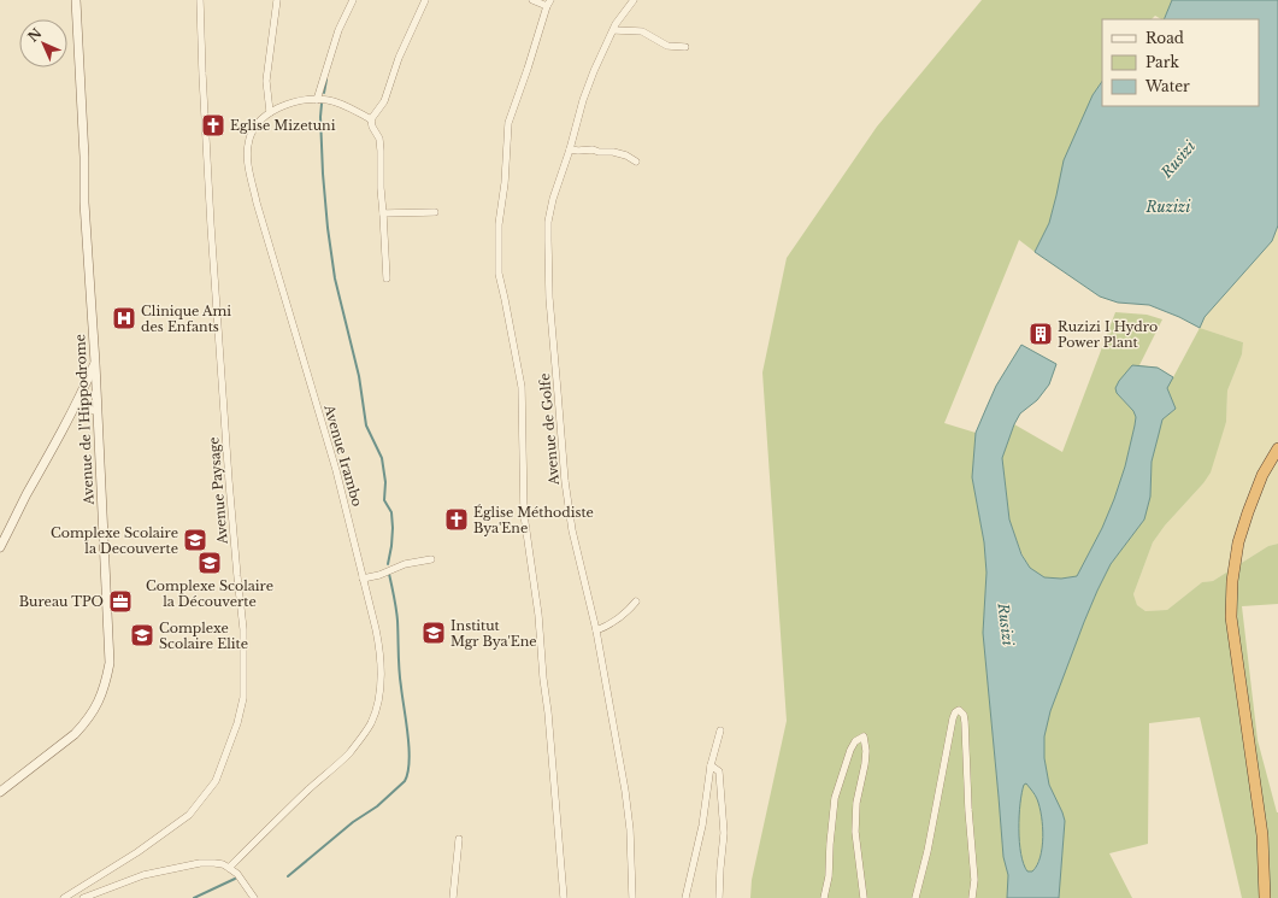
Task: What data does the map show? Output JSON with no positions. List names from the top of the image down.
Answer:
{
  "streets": {
    "street": [
      "Avenue de l'Hippodrome",
      "Avenue de Golfe",
      "Avenue Irambo",
      "Avenue Paysage"
    ]
  },
  "water": ["Rusizi", "Ruzizi"],
  "places": {
    "church": ["Eglise Mizetuni", "Église Méthodiste Bya'Ene"],
    "hospital": ["Clinique Ami des Enfants"],
    "building": ["Ruzizi I Hydro Power Plant"],
    "school or university": [
      "Complexe Scolaire la Decouverte",
      "Complexe Scolaire la Découverte",
      "Institut Mgr Bya'Ene",
      "Complexe Scolaire Elite"
    ],
    "office": ["Bureau TPO"]
  },
  "legend": ["Road", "Park", "Water"],
  "north": "top left"
}
